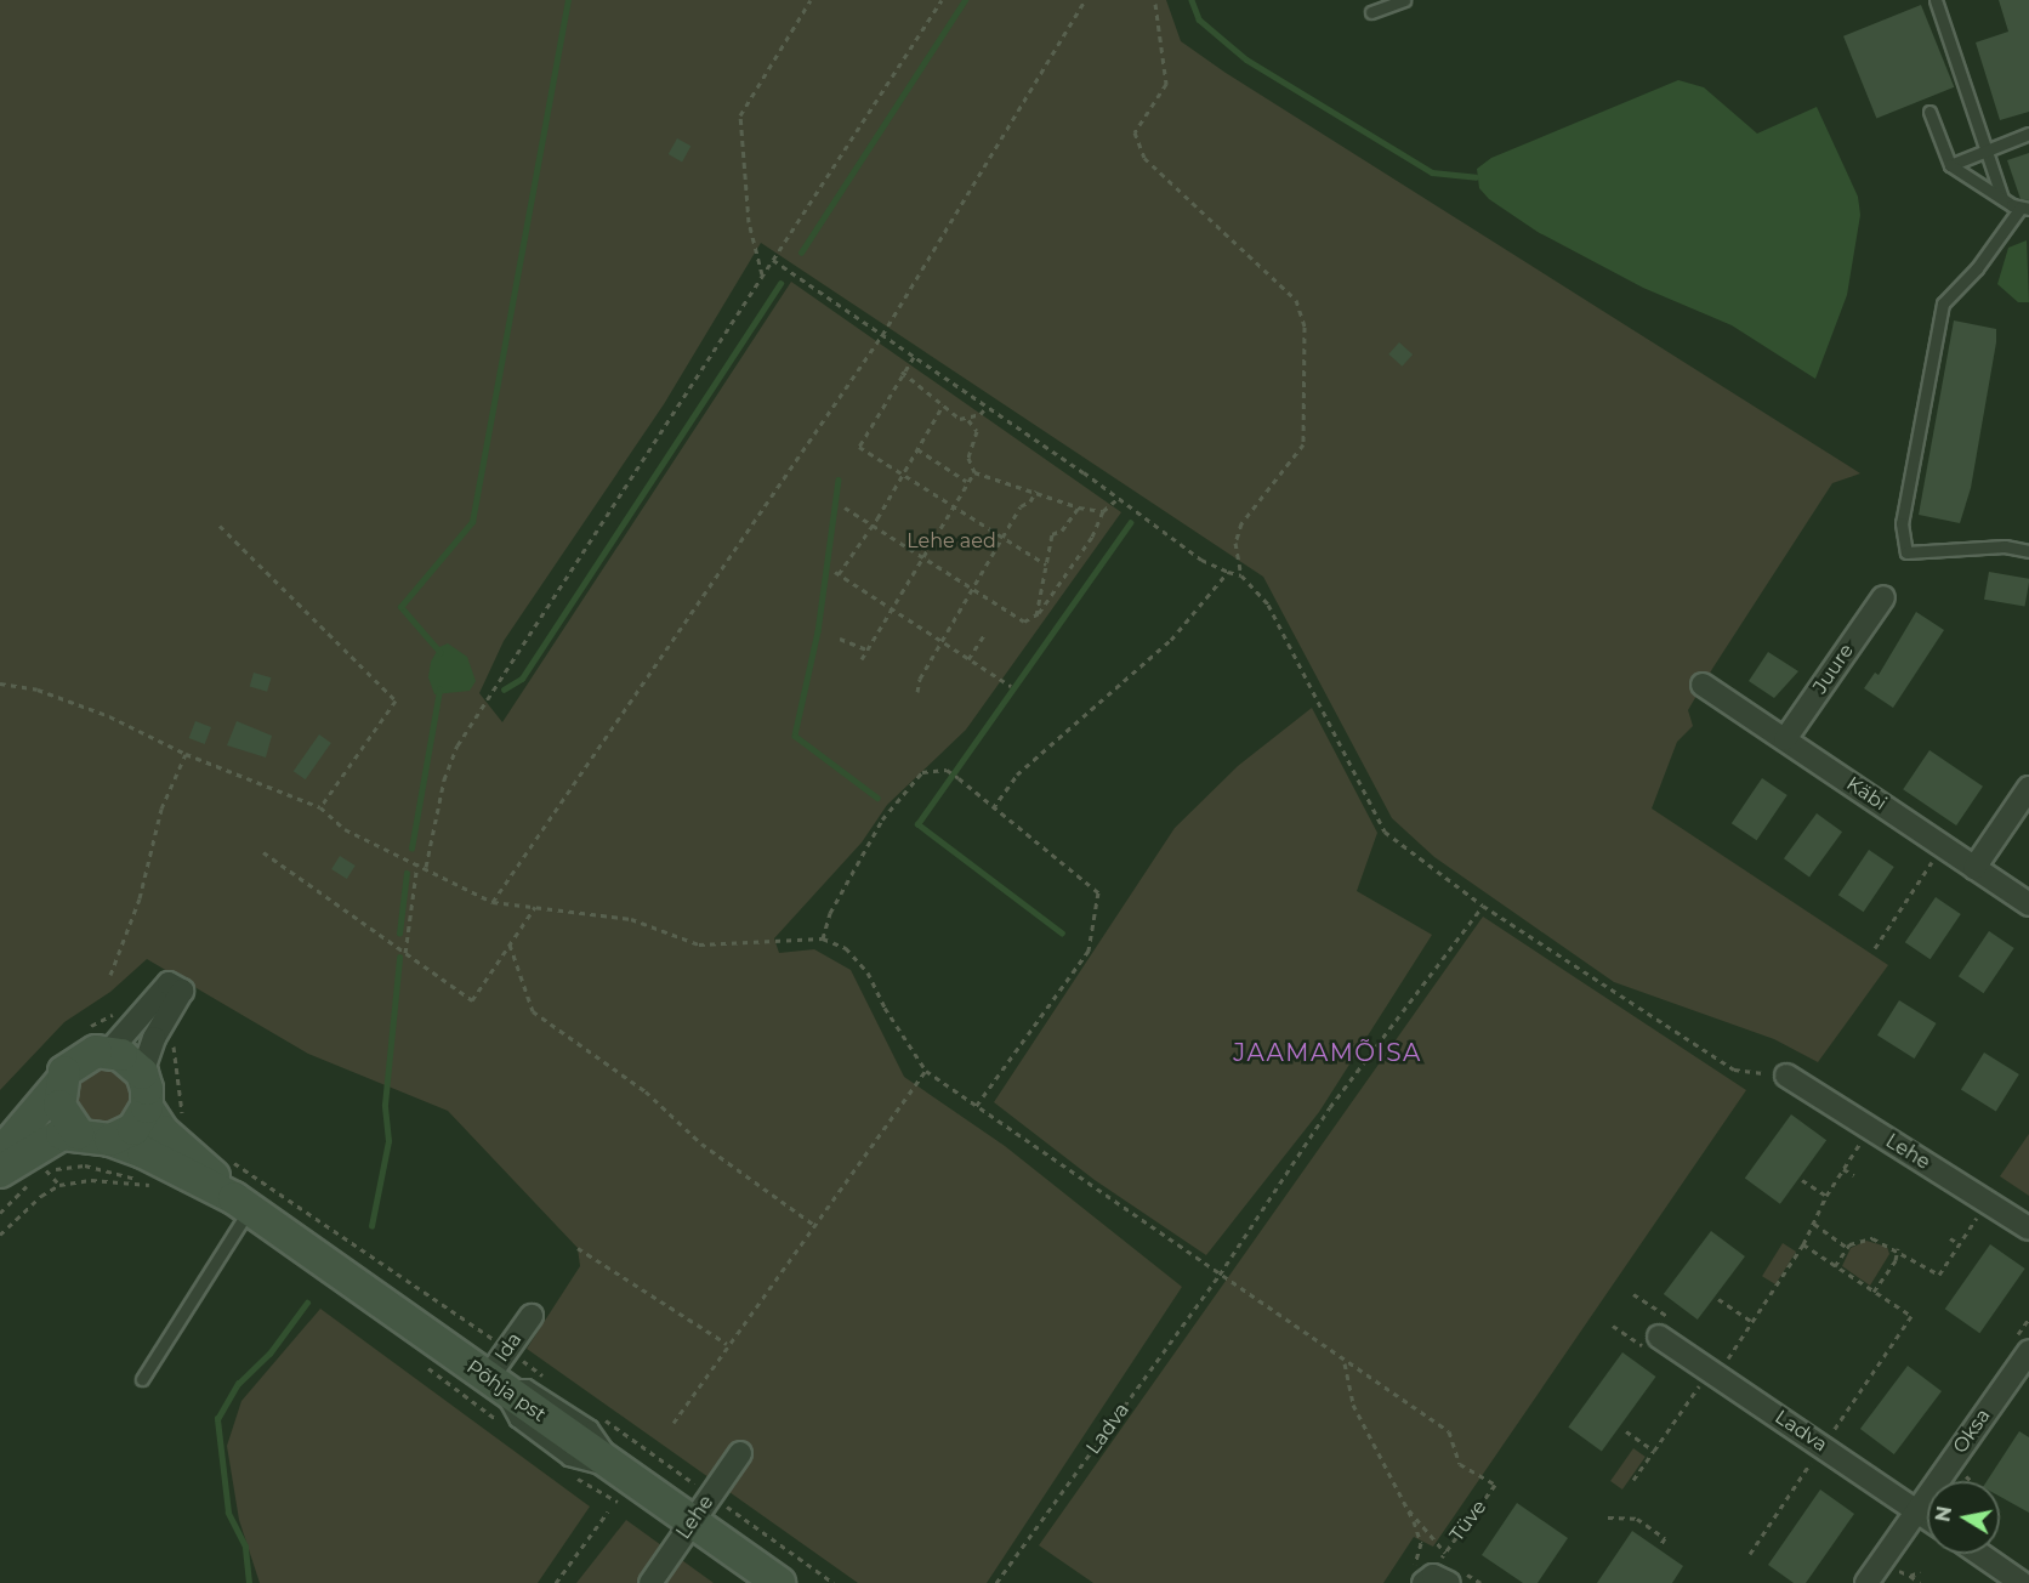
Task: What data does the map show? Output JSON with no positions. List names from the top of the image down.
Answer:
{
  "streets": {
    "street": [
      "Juure",
      "Käbi",
      "Lehe",
      "Ida",
      "Põhja pst",
      "Ladva",
      "Oksa"
    ],
    "path": ["Tüve"]
  },
  "crossings": [
    ["Juure", "Käbi"],
    ["Lehe", "Põhja pst"],
    ["Ida", "Põhja pst"],
    ["Ladva", "Oksa"]
  ],
  "districts": ["JAAMAMÕISA"],
  "parks": ["Lehe aed"],
  "north": "left"
}
